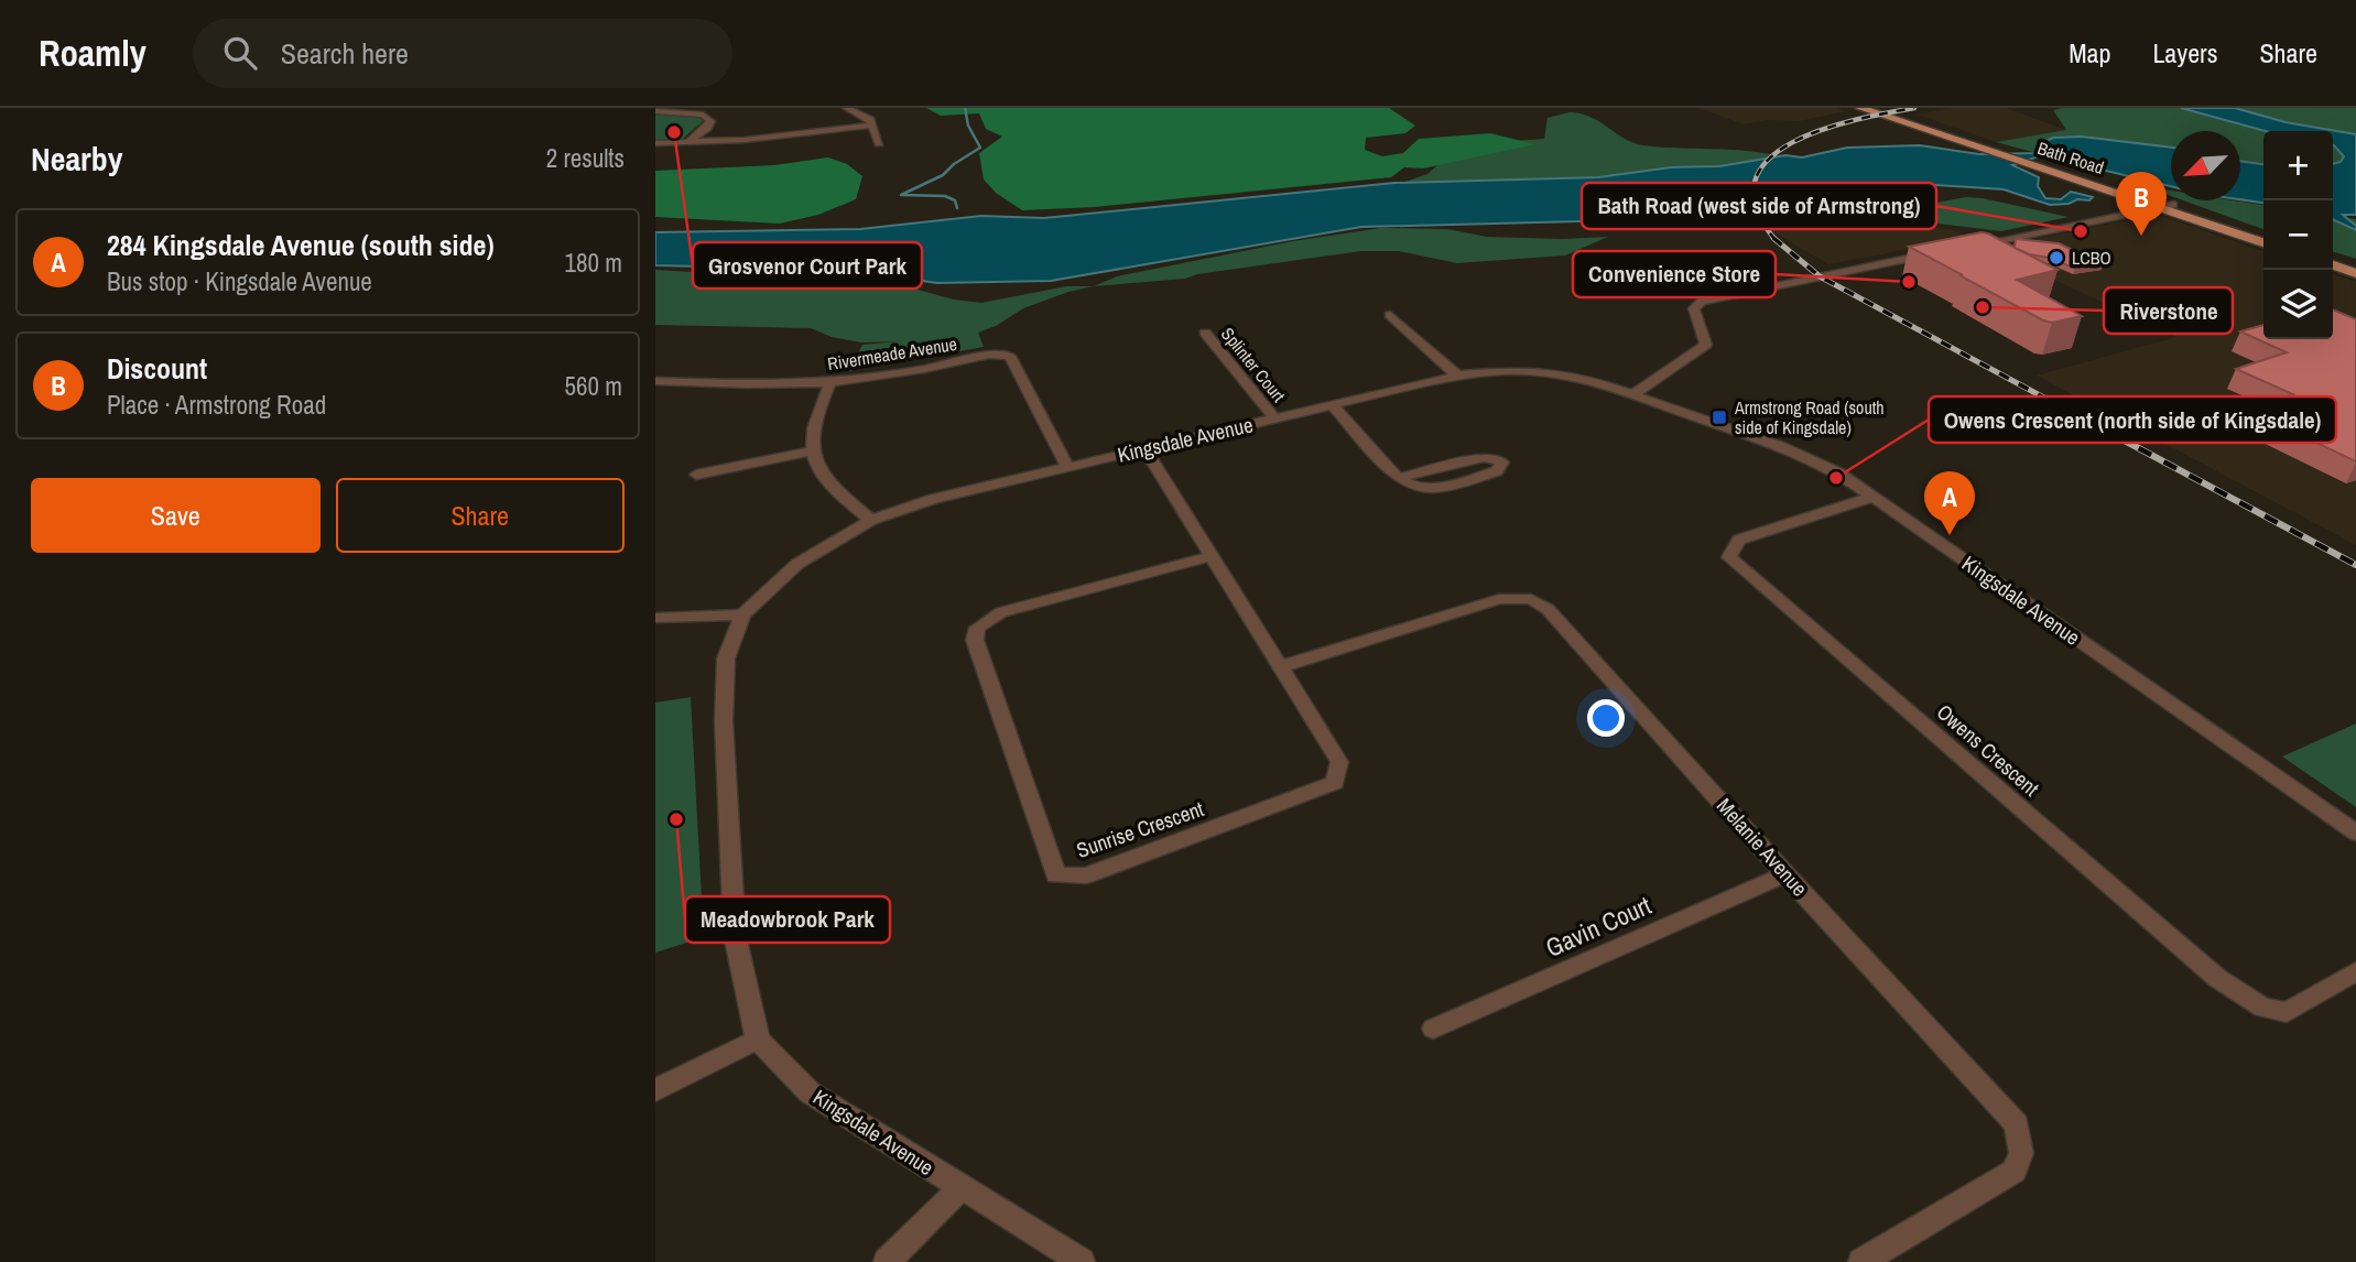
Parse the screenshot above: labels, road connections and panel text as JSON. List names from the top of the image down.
{
  "streets": {
    "main road": ["Bath Road"],
    "street": [
      "Rivermeade Avenue",
      "Splinter Court",
      "Kingsdale Avenue",
      "Owens Crescent",
      "Sunrise Crescent",
      "Melanie Avenue",
      "Gavin Court"
    ]
  },
  "crossings": [
    ["Rivermeade Avenue", "Kingsdale Avenue"],
    ["Splinter Court", "Kingsdale Avenue"],
    ["Kingsdale Avenue", "Owens Crescent"],
    ["Kingsdale Avenue", "Sunrise Crescent"],
    ["Sunrise Crescent", "Melanie Avenue"],
    ["Melanie Avenue", "Gavin Court"]
  ],
  "places": {
    "other": [
      "Grosvenor Court Park",
      "Bath Road (west side of Armstrong)",
      "LCBO",
      "Convenience Store",
      "Riverstone",
      "Owens Crescent (north side of Kingsdale)",
      "Meadowbrook Park"
    ],
    "transit": ["Armstrong Road (south side of Kingsdale)"]
  },
  "north": "bottom left",
  "page": {
    "header": "Roamly",
    "search": "Search here",
    "nav": ["Map", "Layers", "Share"],
    "heading": ["Nearby", "2 results"],
    "map_buttons": ["+", "−"],
    "pins": ["B", "A"],
    "list": [
      {
        "mark": "A",
        "name": "284 Kingsdale Avenue (south side)",
        "note": "Bus stop · Kingsdale Avenue",
        "value": "180 m"
      },
      {
        "mark": "B",
        "name": "Discount",
        "note": "Place · Armstrong Road",
        "value": "560 m"
      }
    ],
    "buttons": ["Save", "Share"]
  }
}
